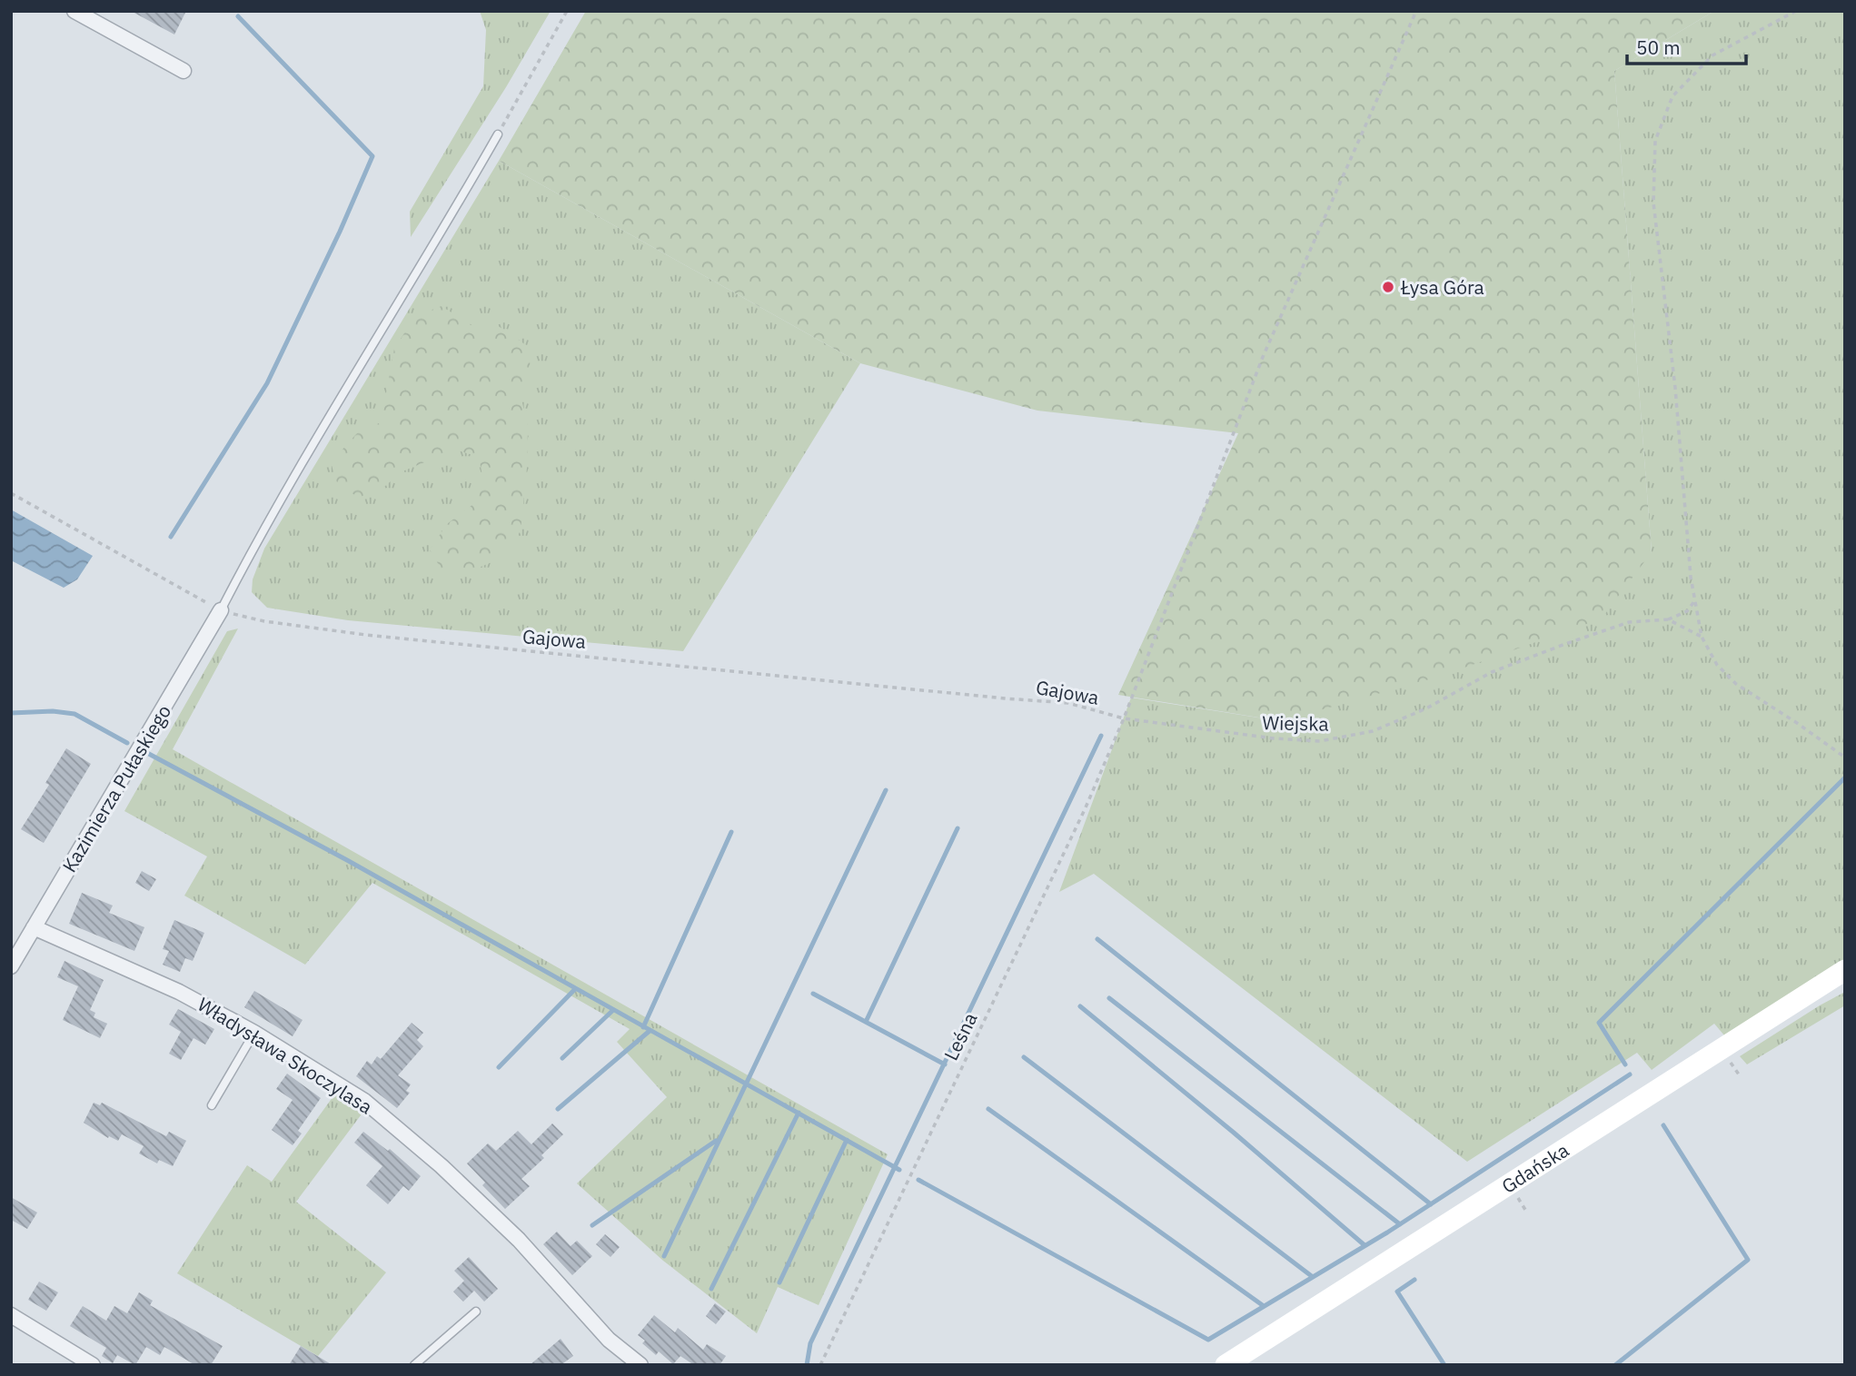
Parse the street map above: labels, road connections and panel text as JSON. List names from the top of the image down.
{
  "streets": {
    "main road": ["Gdańska"],
    "street": ["Kazimierza Pułaskiego", "Władysława Skoczylasa"],
    "path": ["Gajowa", "Wiejska", "Leśna"]
  },
  "crossings": [
    ["Gajowa", "Wiejska"],
    ["Gajowa", "Kazimierza Pułaskiego"],
    ["Gajowa", "Leśna"],
    ["Wiejska", "Leśna"],
    ["Kazimierza Pułaskiego", "Władysława Skoczylasa"]
  ],
  "places": ["Łysa Góra"],
  "scale_bar": "50 m"
}
